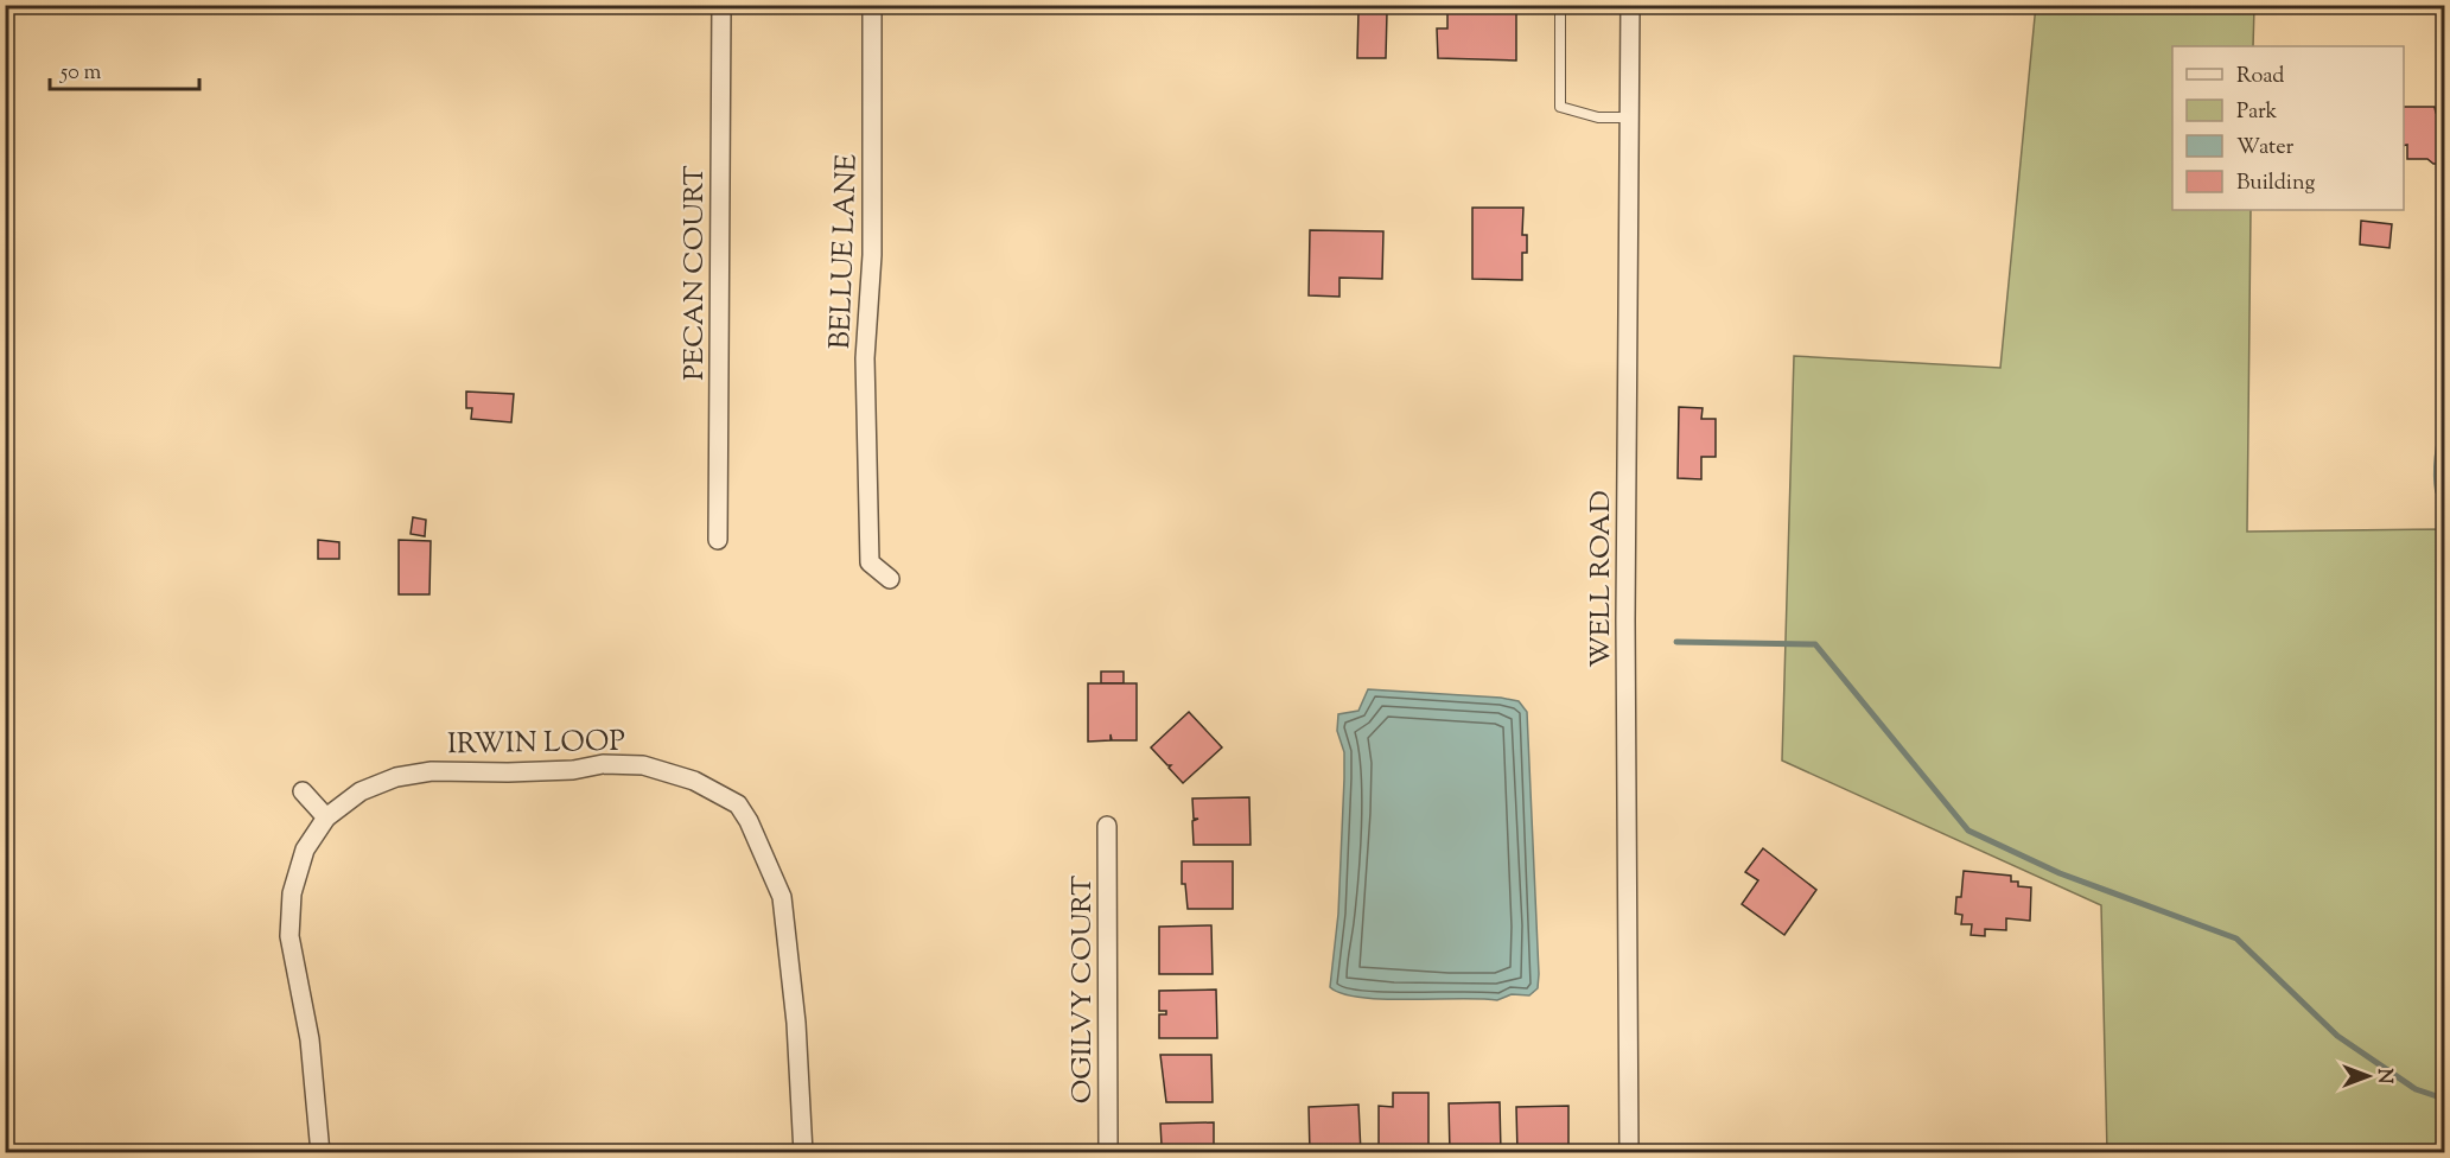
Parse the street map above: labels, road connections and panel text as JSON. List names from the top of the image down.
{
  "streets": {
    "street": [
      "BELLUE LANE",
      "PECAN COURT",
      "WELL ROAD",
      "IRWIN LOOP",
      "OGILVY COURT"
    ]
  },
  "legend": [
    "Road",
    "Park",
    "Water",
    "Building"
  ],
  "scale_bar": "50 m",
  "north": "right"
}
